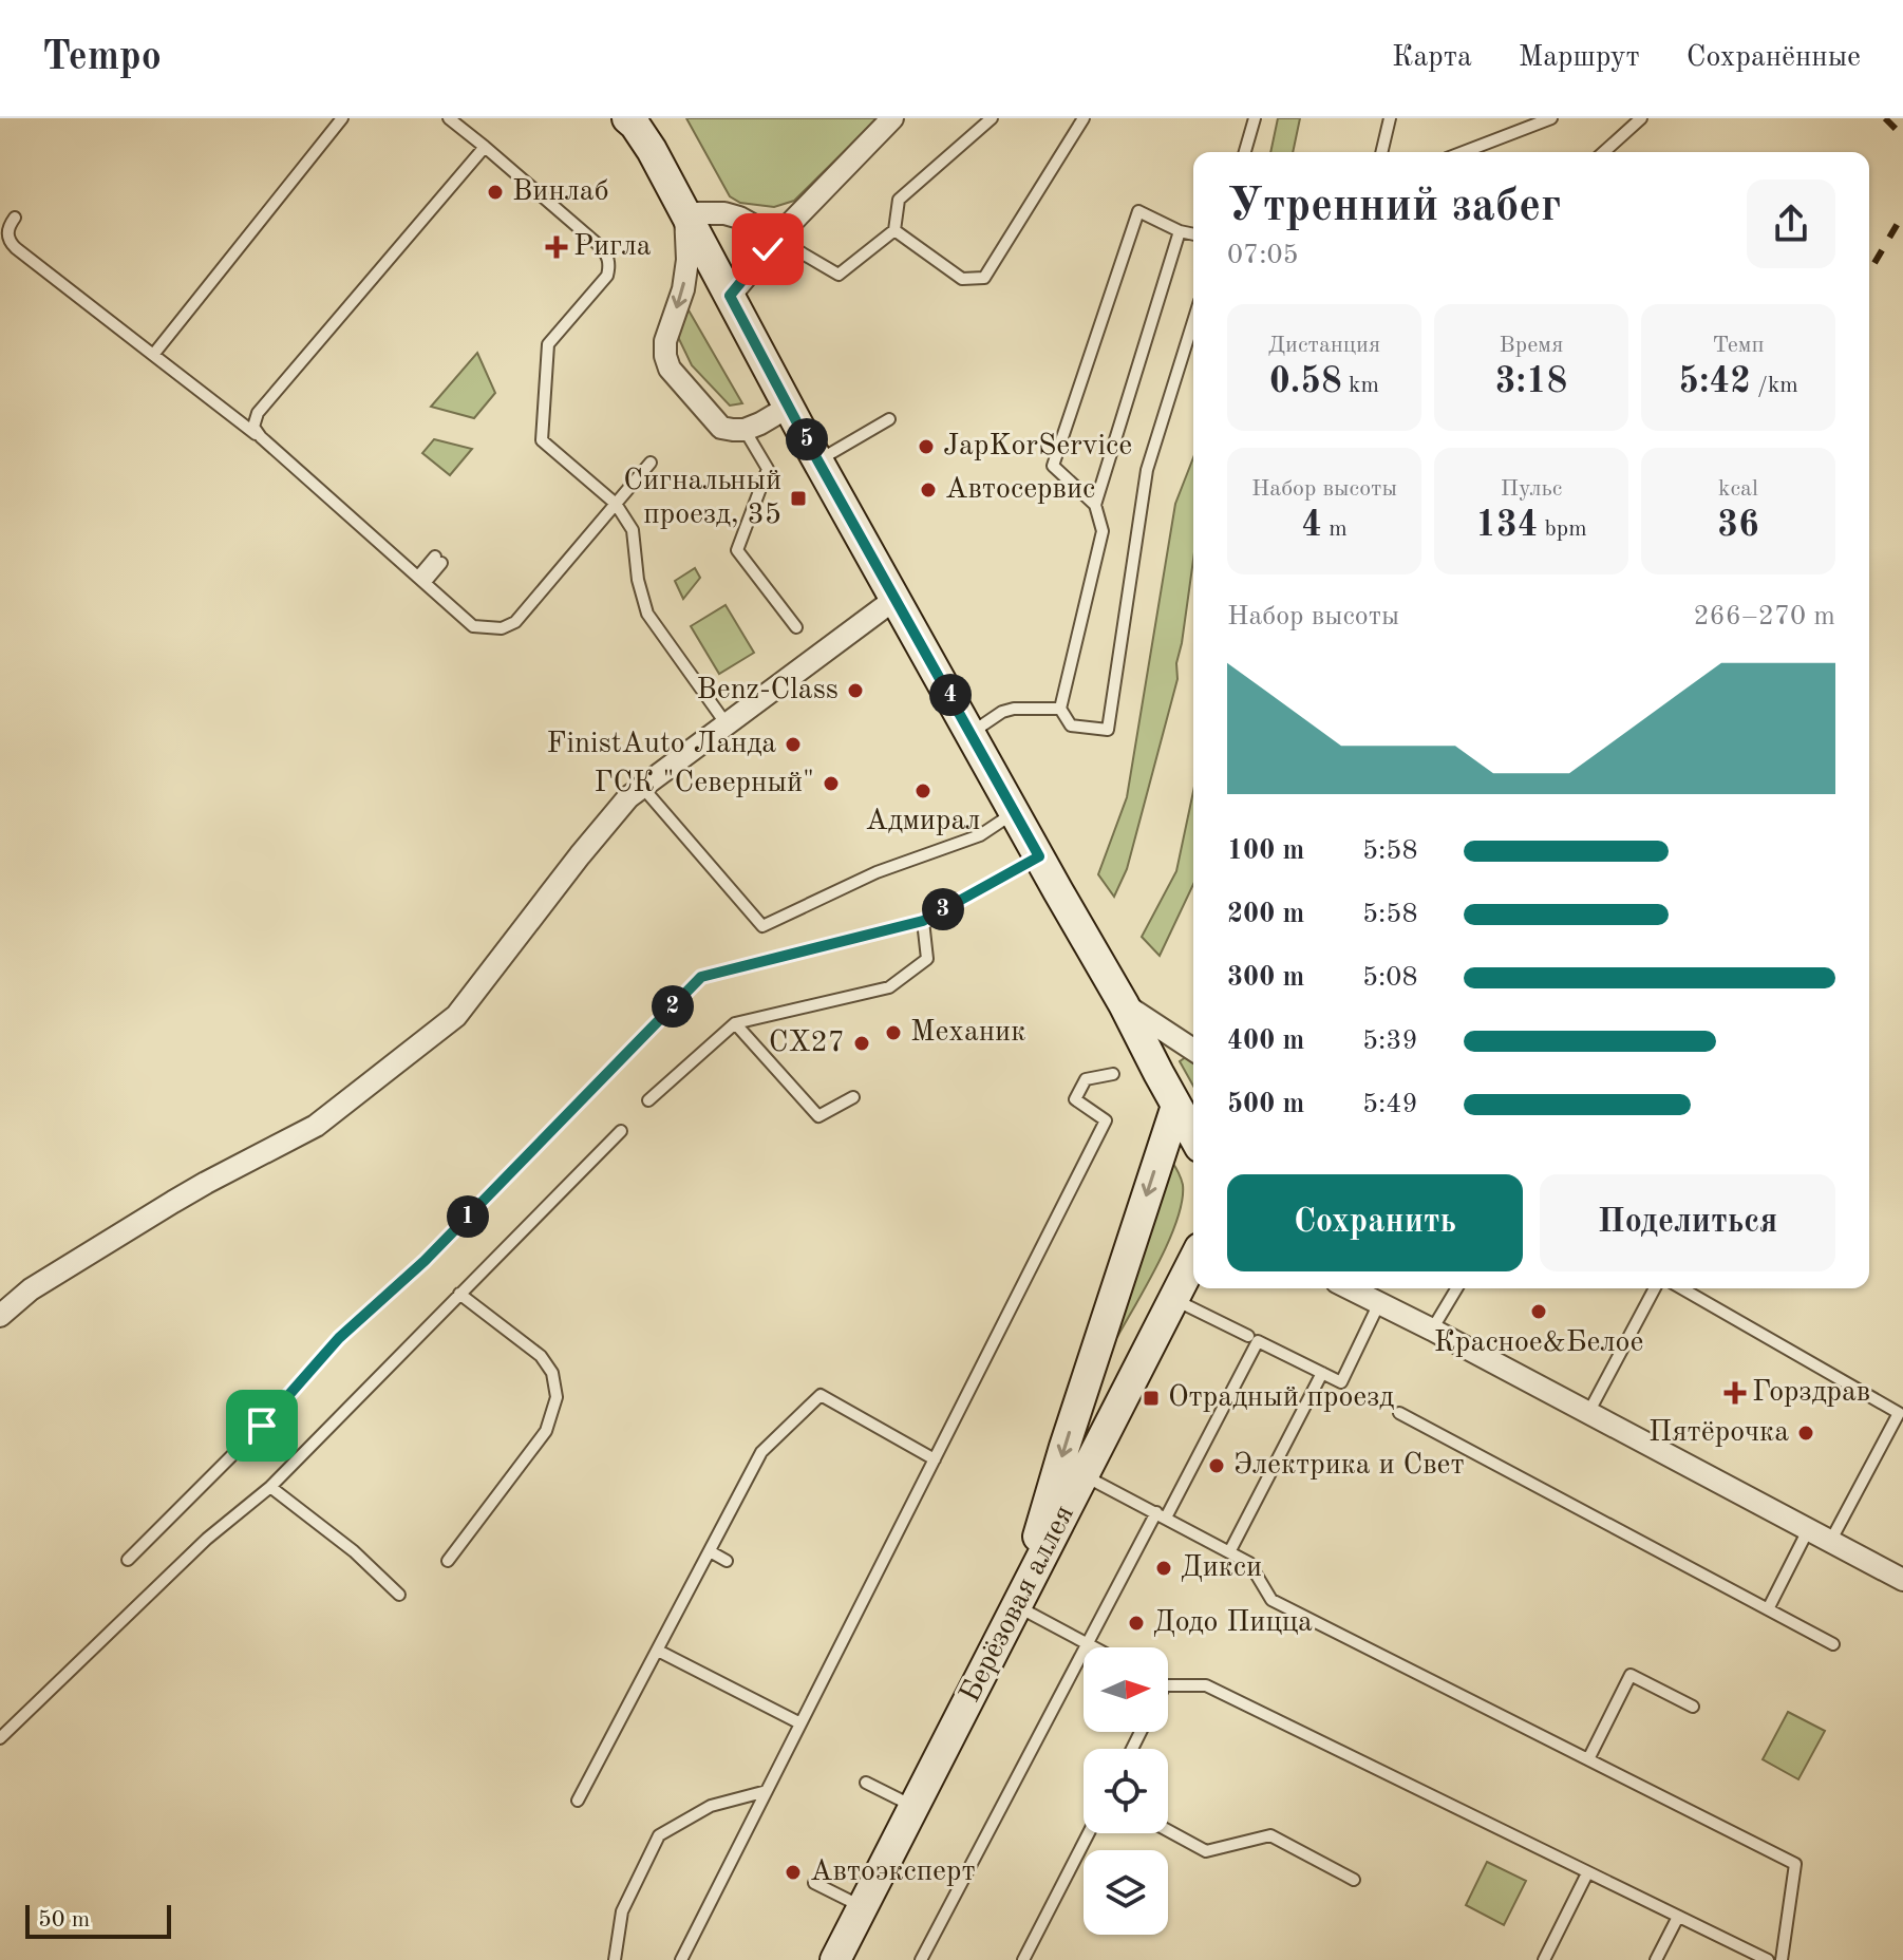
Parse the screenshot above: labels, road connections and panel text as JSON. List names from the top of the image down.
{
  "streets": {
    "main road": ["Берёзовая аллея"]
  },
  "places": {
    "other": [
      "Винлаб",
      "JapKorService",
      "Автосервис",
      "Benz-Class",
      "FinistAuto Ланда",
      "ГСК \"Северный\"",
      "Адмирал",
      "Механик",
      "CX27",
      "Красное&Белое",
      "Пятёрочка",
      "Электрика и Свет",
      "Дикси",
      "Додо Пицца",
      "Автоэксперт"
    ],
    "health": ["Ригла", "Горздрав"],
    "transit": ["Сигнальный проезд, 35", "Отрадный проезд"]
  },
  "scale_bar": "50 m",
  "north": "right",
  "page": {
    "header": "Tempo",
    "nav": ["Карта", "Маршрут", "Сохранённые"],
    "heading": ["Утренний забег", "07:05"],
    "stats": [
      ["Дистанция", "0.58 km"],
      ["Время", "3:18"],
      ["Темп", "5:42 /km"],
      ["Набор высоты", "4 m"],
      ["Пульс", "134 bpm"],
      ["kcal", "36"]
    ],
    "pins": [
      "5",
      "4",
      "3",
      "2",
      "1"
    ],
    "chart": ["Набор высоты", "266–270 m"],
    "list": [
      {
        "name": "100 m",
        "note": "5:58"
      },
      {
        "name": "200 m",
        "note": "5:58"
      },
      {
        "name": "300 m",
        "note": "5:08"
      },
      {
        "name": "400 m",
        "note": "5:39"
      },
      {
        "name": "500 m",
        "note": "5:49"
      }
    ],
    "buttons": ["Сохранить", "Поделиться"],
    "scale": "50 m"
  }
}
